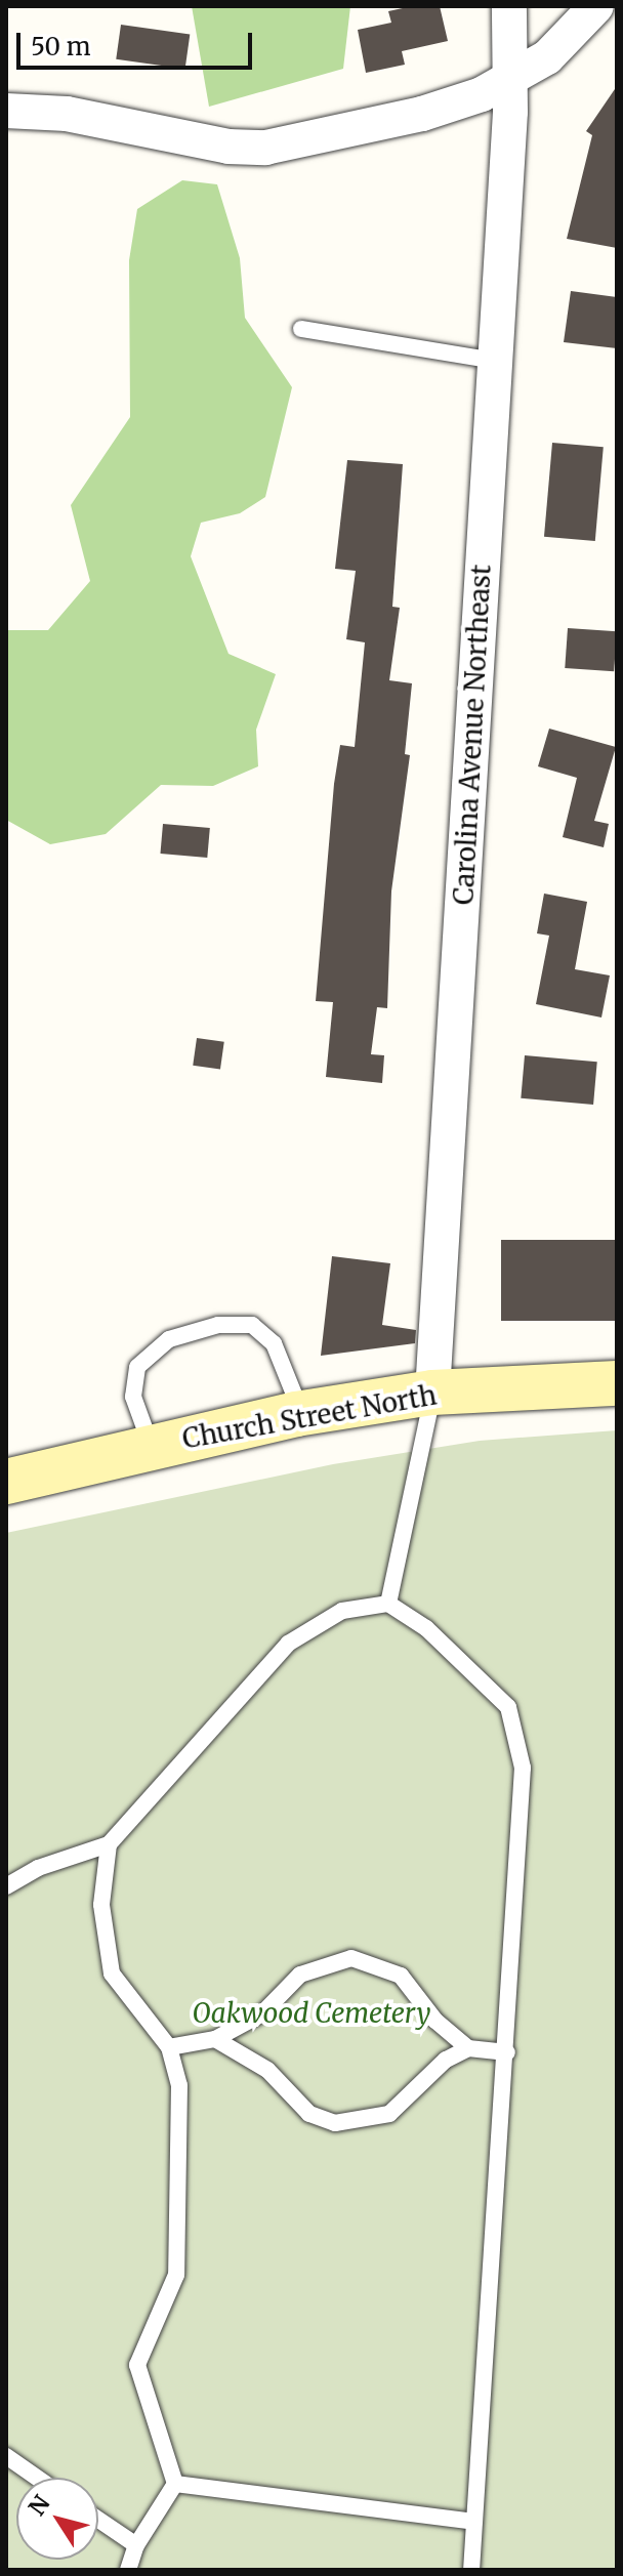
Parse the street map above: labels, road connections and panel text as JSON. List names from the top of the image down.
{
  "streets": {
    "main road": ["Church Street North"],
    "street": ["Carolina Avenue Northeast"]
  },
  "crossings": [
    ["Carolina Avenue Northeast", "Church Street North"]
  ],
  "parks": ["Oakwood Cemetery"],
  "scale_bar": "50 m",
  "north": "top left"
}
